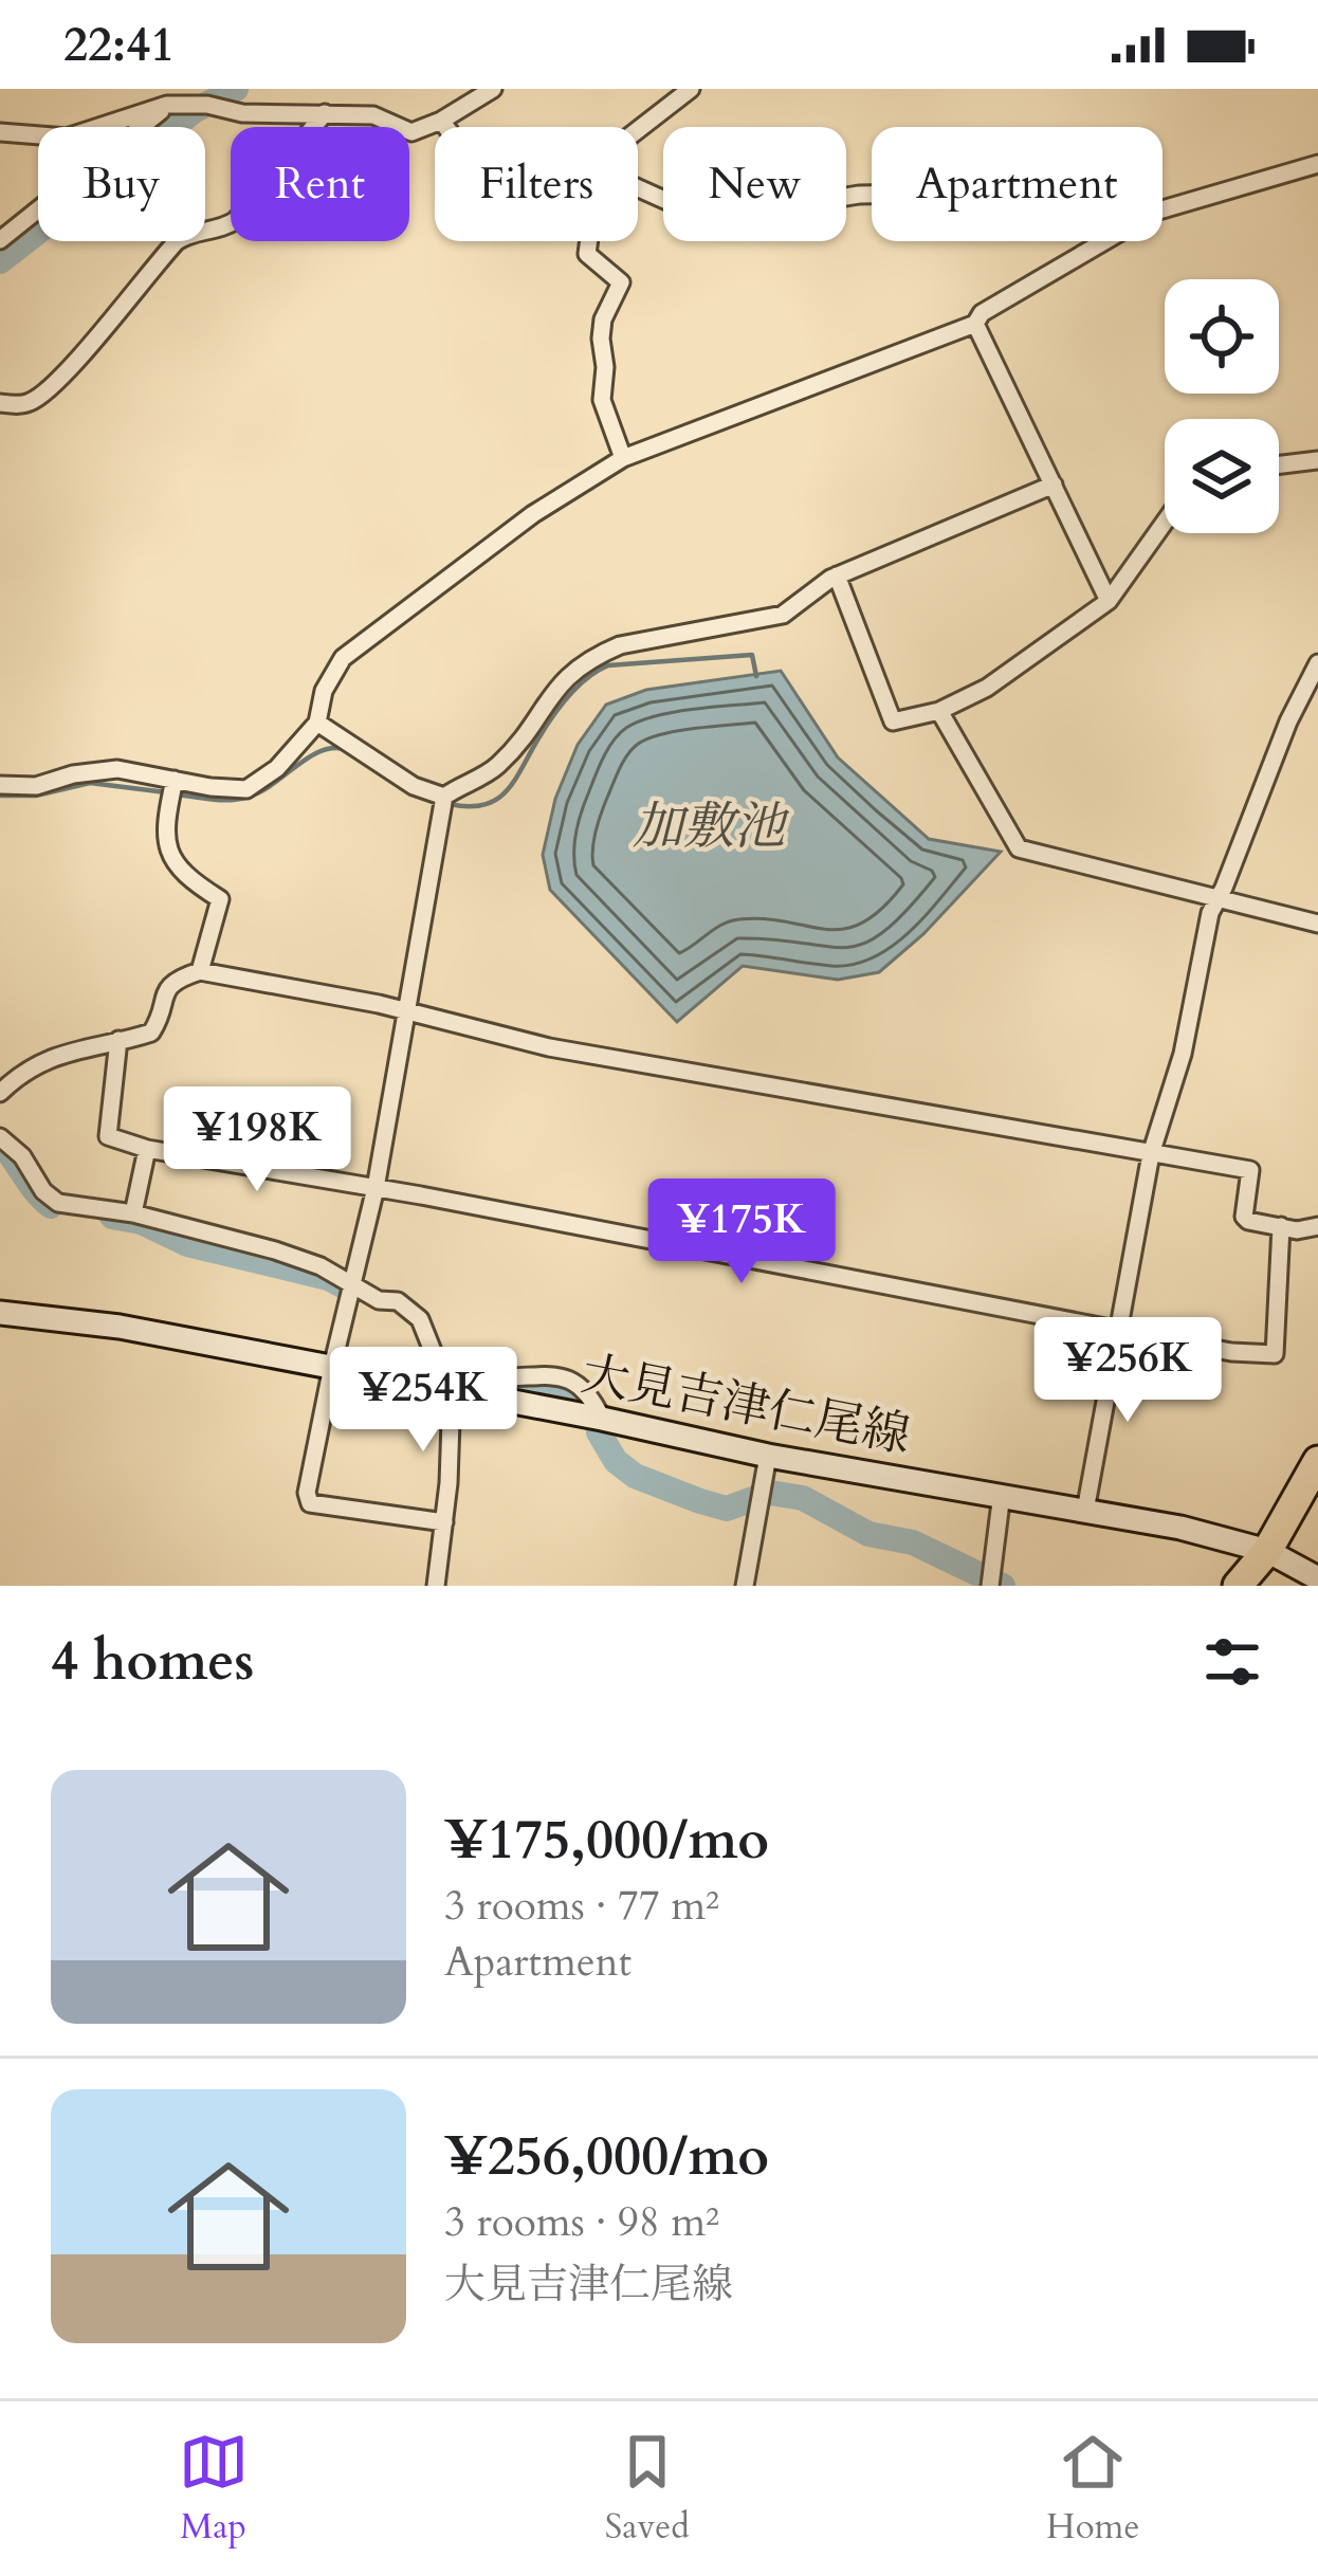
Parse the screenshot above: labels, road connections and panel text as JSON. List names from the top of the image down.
{
  "streets": {
    "main road": ["大見吉津仁尾線"]
  },
  "water": ["加敷池"],
  "page": {
    "status": "22:41",
    "chip": [
      "Buy",
      "Rent",
      "Filters",
      "New",
      "Apartment"
    ],
    "price": [
      "¥198K",
      "¥175K",
      "¥256K",
      "¥254K"
    ],
    "heading": "4 homes",
    "list": [
      {
        "name": "¥175,000/mo",
        "note": "3 rooms · 77 m² · Apartment"
      },
      {
        "name": "¥256,000/mo",
        "note": "3 rooms · 98 m² · 大見吉津仁尾線"
      }
    ],
    "tabs": ["Map", "Saved", "Home"]
  }
}
